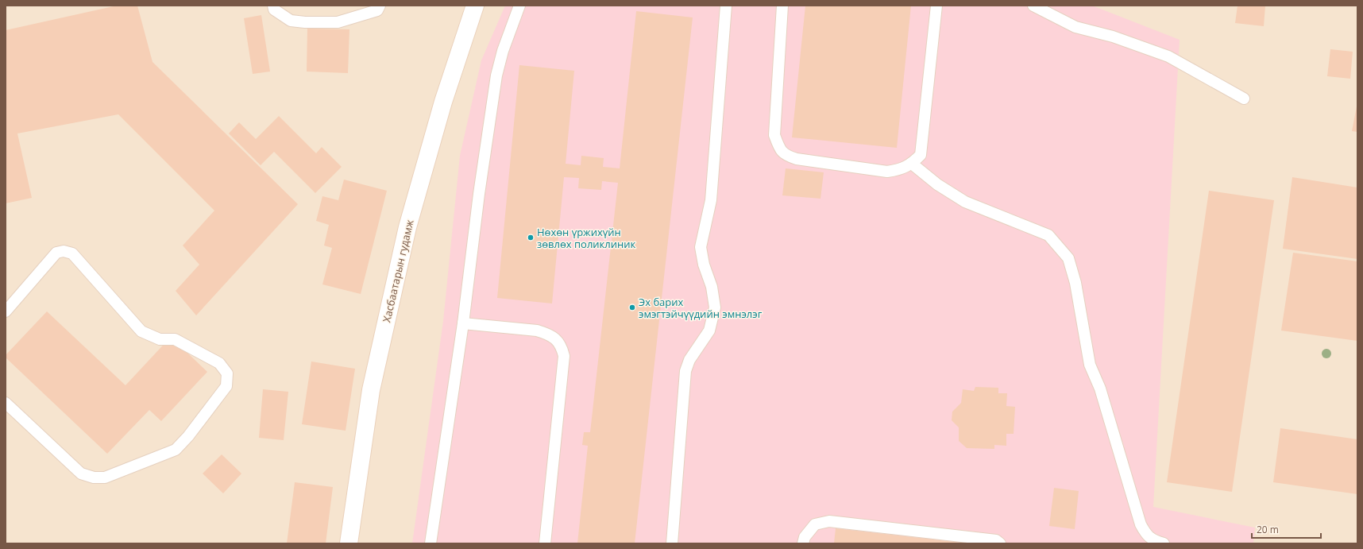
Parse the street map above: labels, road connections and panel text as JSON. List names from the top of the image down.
{
  "streets": {
    "street": ["Хасбаатарын гудамж"]
  },
  "places": ["Нөхөн үржихүйн зөвлөх поликлиник", "Эх барих эмэгтэйчүүдийн эмнэлэг"],
  "scale_bar": "20 m"
}
